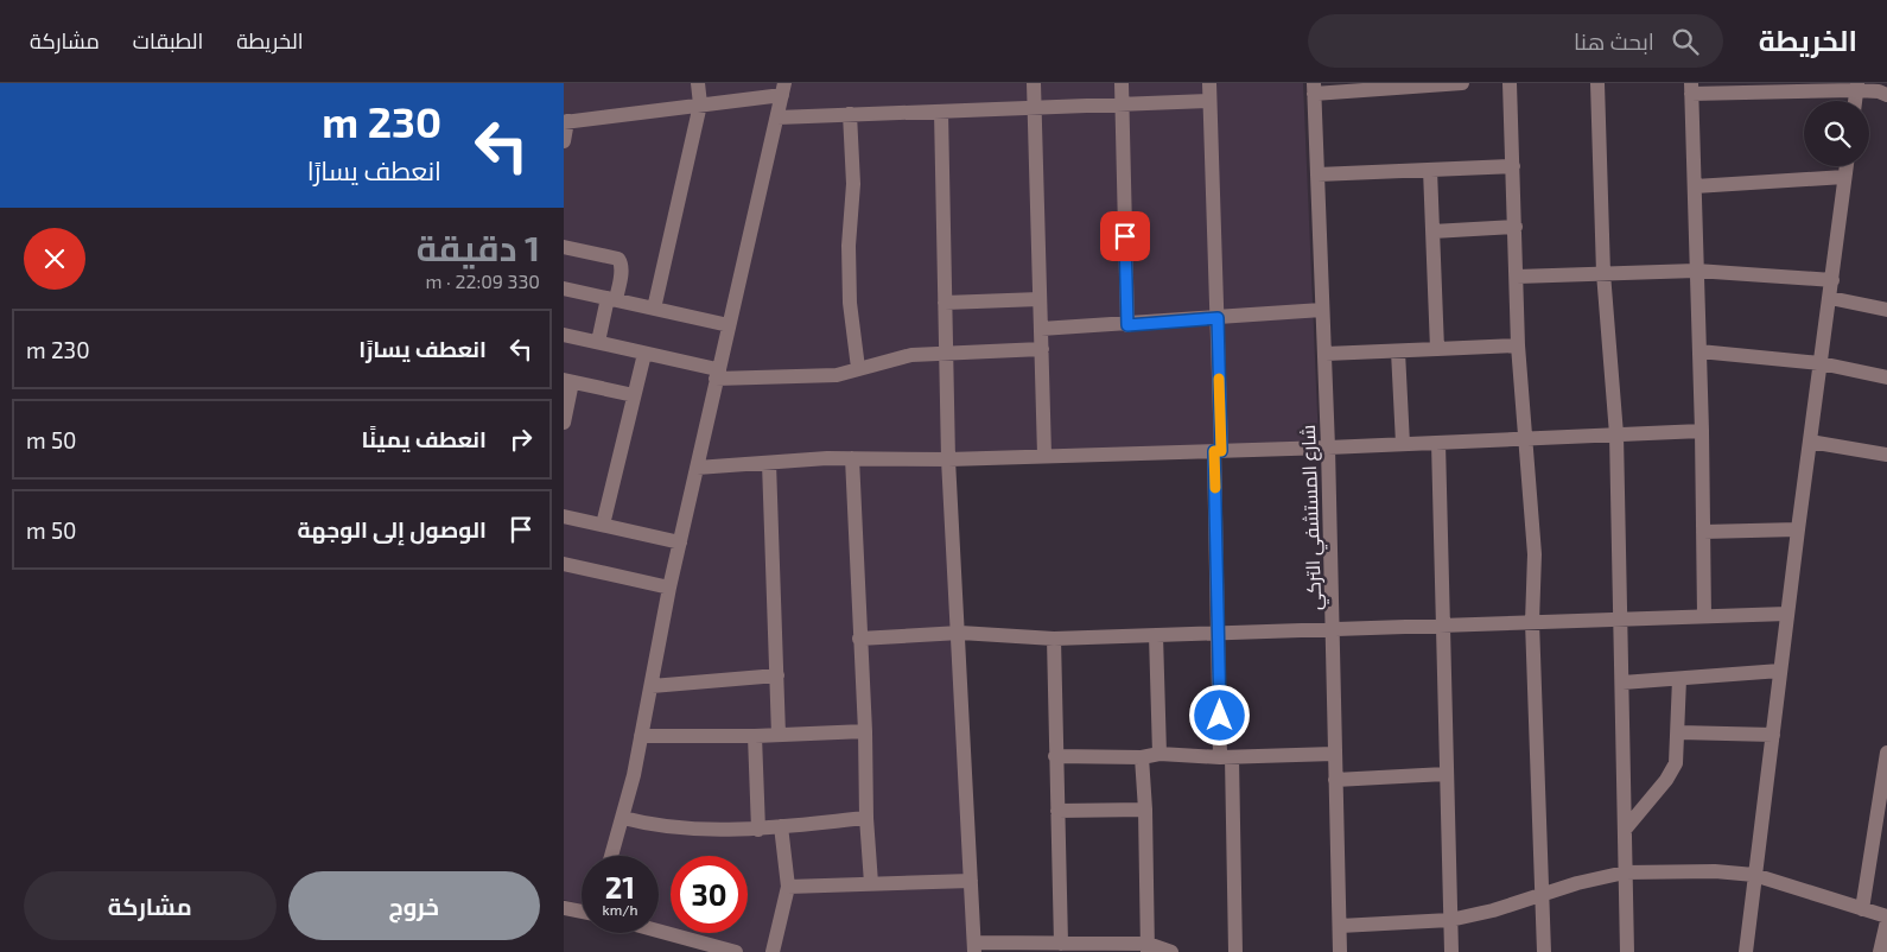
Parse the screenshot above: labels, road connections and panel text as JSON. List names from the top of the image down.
{
  "streets": {
    "street": ["شارع المستشفي التركي"]
  },
  "page": {
    "header": "الخريطة",
    "search": "ابحث هنا",
    "nav": ["الخريطة", "الطبقات", "مشاركة"],
    "turn": ["230 m", "انعطف يسارًا"],
    "heading": ["1 دقيقة", "330 m · 22:09"],
    "list": [
      {
        "name": "انعطف يسارًا",
        "value": "230 m"
      },
      {
        "name": "انعطف يمينًا",
        "value": "50 m"
      },
      {
        "name": "الوصول إلى الوجهة",
        "value": "50 m"
      }
    ],
    "speed": "21 km/h",
    "limit": "30",
    "buttons": ["خروج", "مشاركة"]
  }
}
